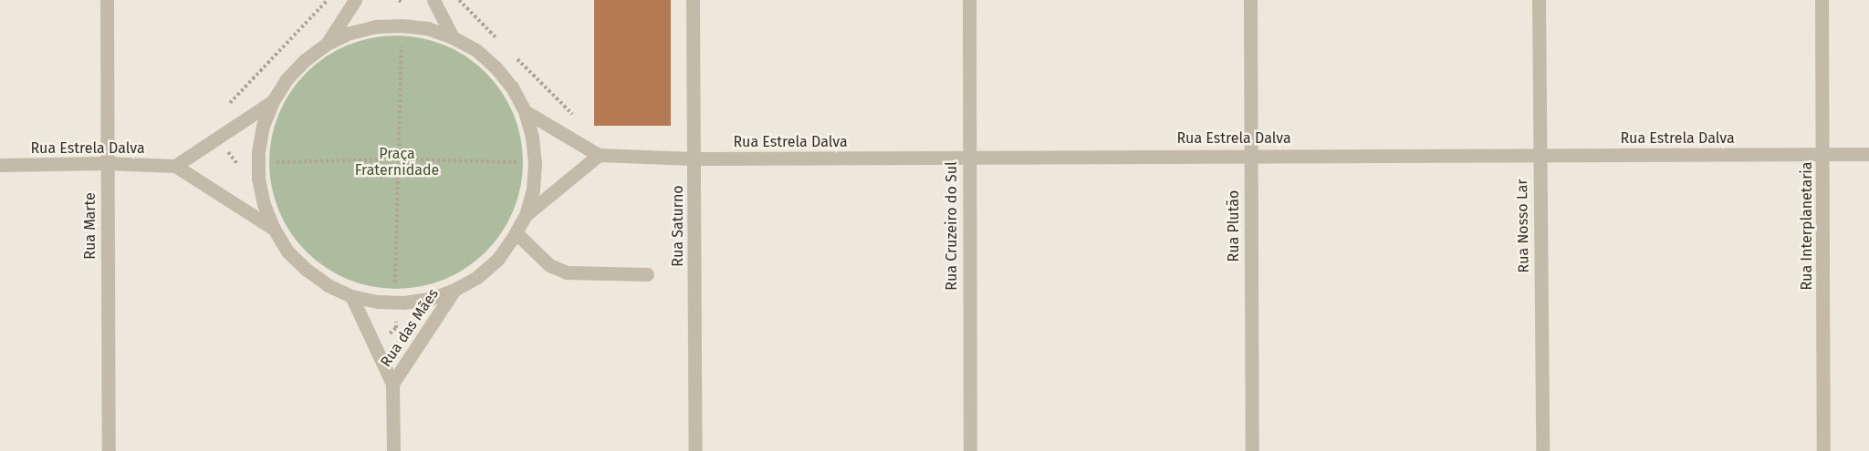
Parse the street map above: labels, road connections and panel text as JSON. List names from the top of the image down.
{
  "streets": {
    "street": [
      "Rua Estrela Dalva",
      "Rua Marte",
      "Rua Saturno",
      "Rua Cruzeiro do Sul",
      "Rua Plutão",
      "Rua Nosso Lar",
      "Rua Interplanetaria",
      "Rua das Mães"
    ]
  },
  "crossings": [
    ["Rua Estrela Dalva", "Rua Marte"],
    ["Rua Estrela Dalva", "Rua Saturno"],
    ["Rua Estrela Dalva", "Rua Cruzeiro do Sul"],
    ["Rua Estrela Dalva", "Rua Plutão"],
    ["Rua Estrela Dalva", "Rua Nosso Lar"],
    ["Rua Estrela Dalva", "Rua Interplanetaria"]
  ],
  "parks": ["Praça Fraternidade"]
}
